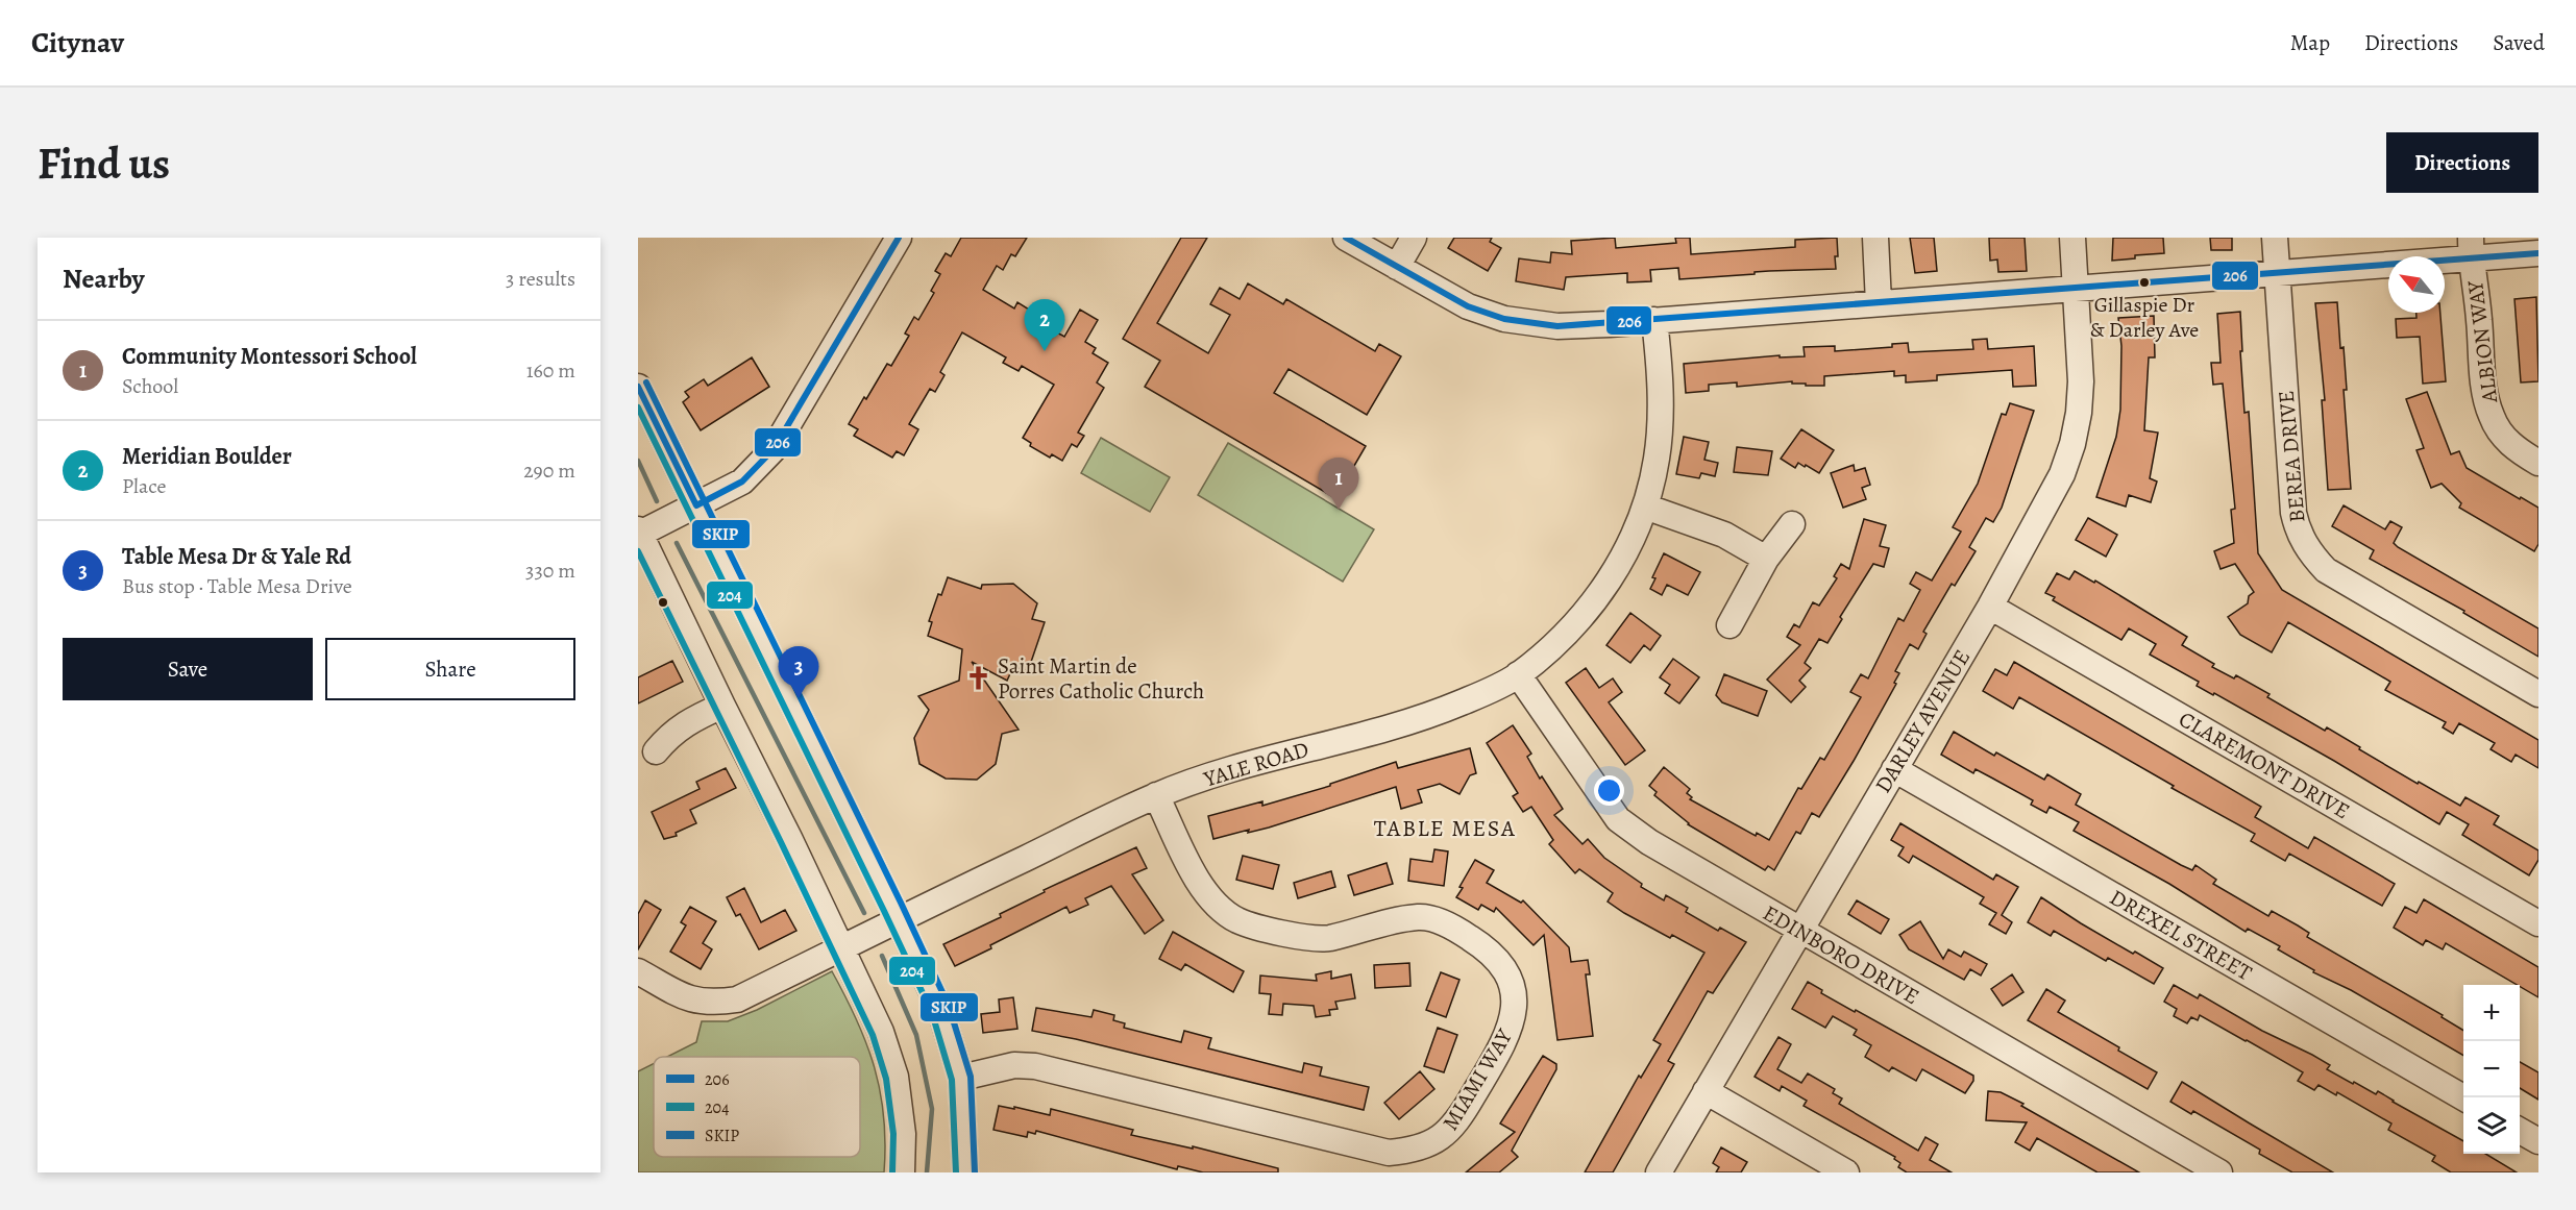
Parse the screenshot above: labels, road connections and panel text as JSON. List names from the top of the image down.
{
  "streets": {
    "street": [
      "ALBION WAY",
      "BEREA DRIVE",
      "DARLEY AVENUE",
      "YALE ROAD",
      "CLAREMONT DRIVE",
      "DREXEL STREET",
      "EDINBORO DRIVE",
      "MIAMI WAY"
    ]
  },
  "crossings": [
    ["DARLEY AVENUE", "CLAREMONT DRIVE"],
    ["DARLEY AVENUE", "DREXEL STREET"],
    ["DARLEY AVENUE", "EDINBORO DRIVE"],
    ["YALE ROAD", "EDINBORO DRIVE"],
    ["YALE ROAD", "MIAMI WAY"]
  ],
  "districts": ["TABLE MESA"],
  "places": {
    "other": ["Gillaspie Dr & Darley Ave"],
    "church": ["Saint Martin de Porres Catholic Church"]
  },
  "lines": ["transit line 206", "transit line SKIP", "transit line 204"],
  "legend": ["206", "204", "SKIP"],
  "north": "top left",
  "page": {
    "header": "Citynav",
    "nav": ["Map", "Directions", "Saved"],
    "buttons": [
      "Directions",
      ["Save", "Share"]
    ],
    "title": "Find us",
    "heading": ["Nearby", "3 results"],
    "pins": ["2", "1", "3"],
    "list": [
      {
        "mark": "1",
        "name": "Community Montessori School",
        "note": "School",
        "value": "160 m"
      },
      {
        "mark": "2",
        "name": "Meridian Boulder",
        "note": "Place",
        "value": "290 m"
      },
      {
        "mark": "3",
        "name": "Table Mesa Dr & Yale Rd",
        "note": "Bus stop · Table Mesa Drive",
        "value": "330 m"
      }
    ],
    "map_buttons": ["+", "−"]
  }
}
